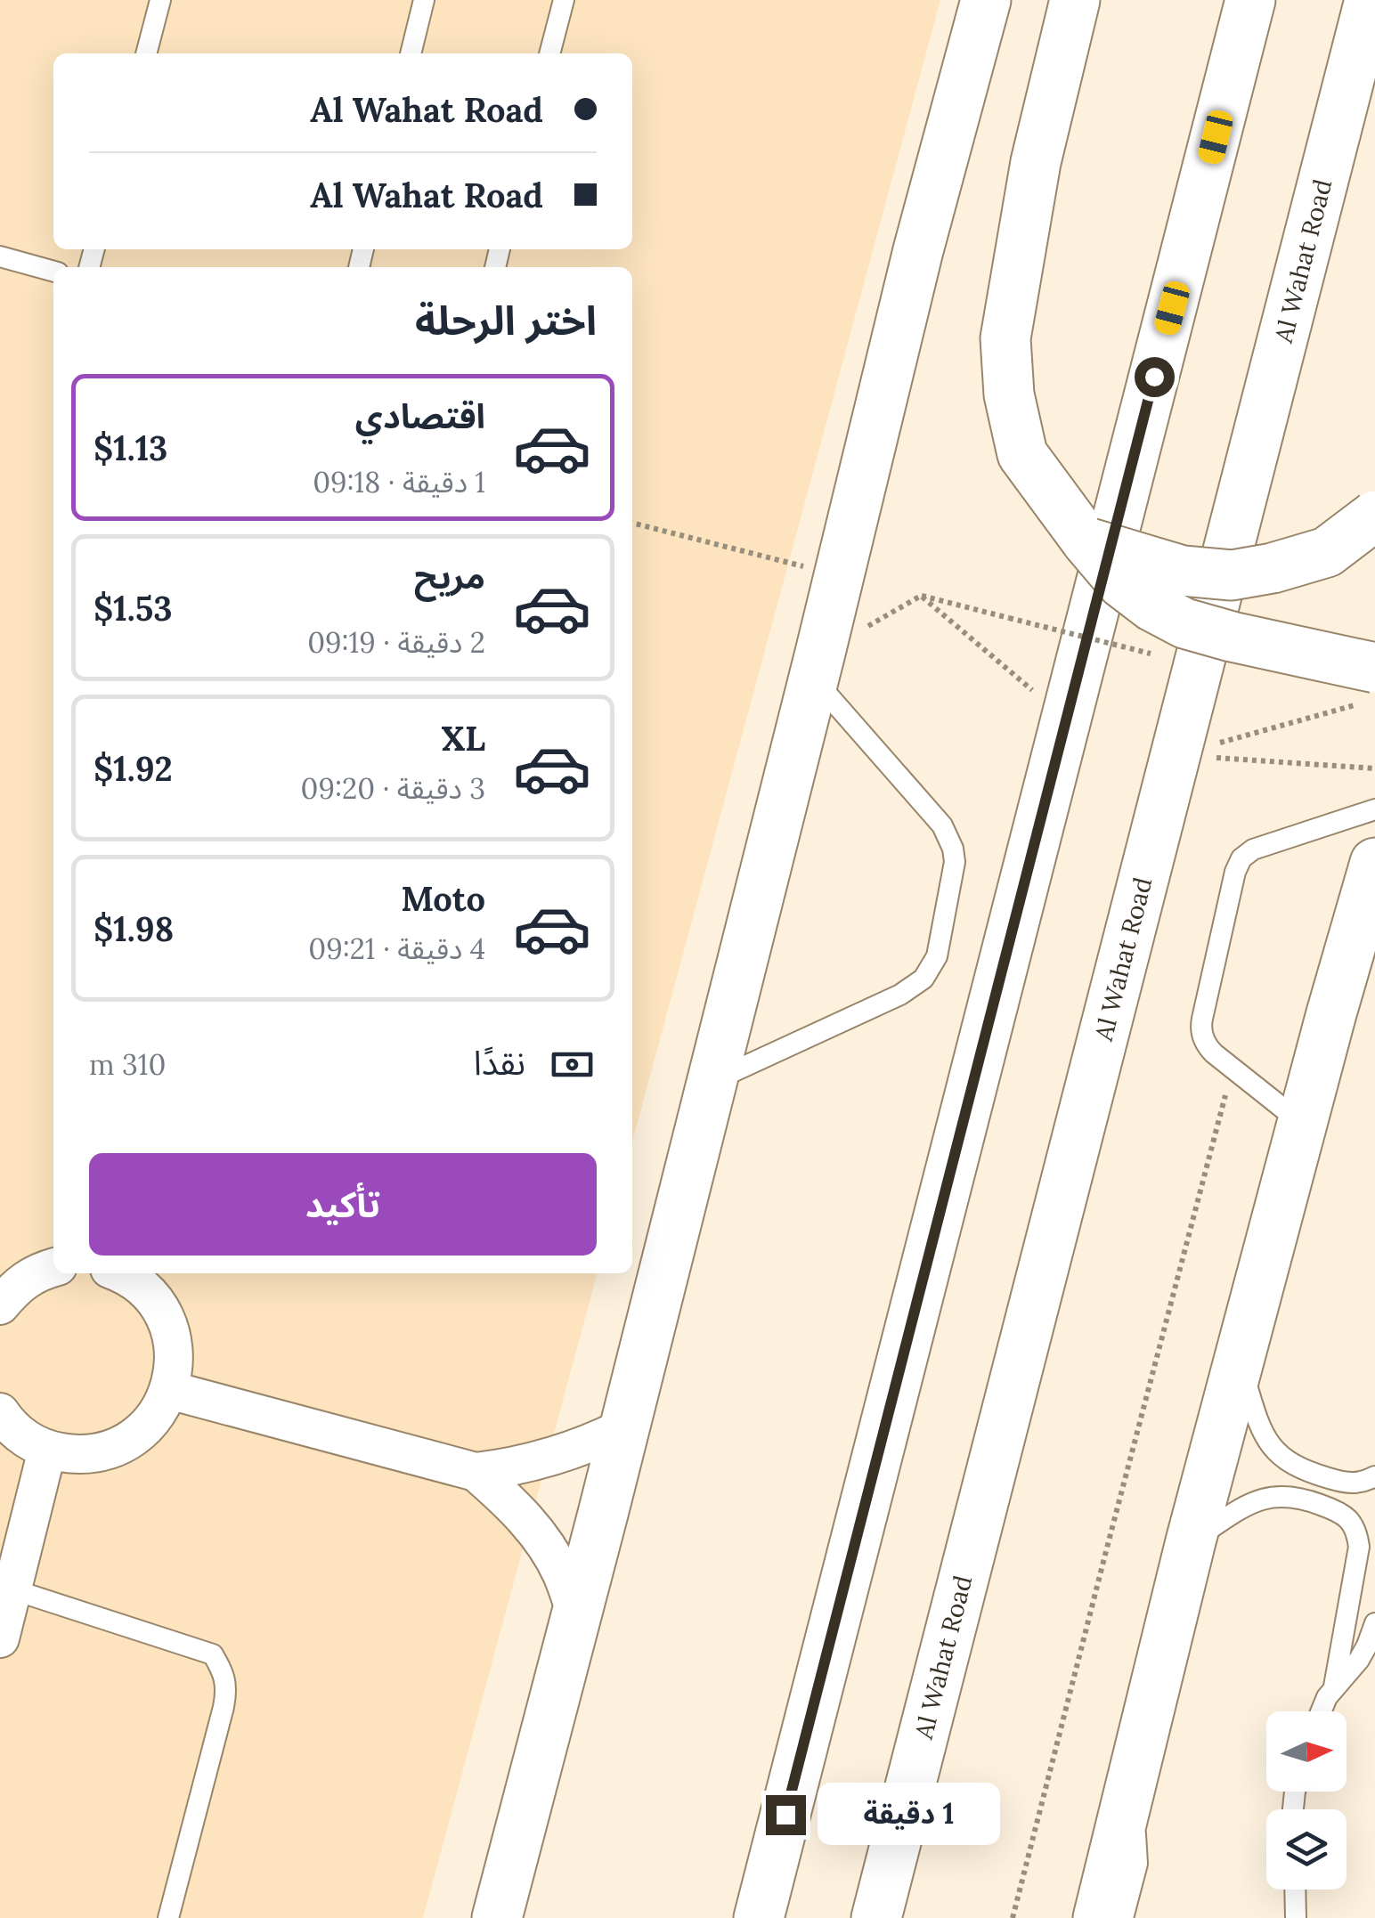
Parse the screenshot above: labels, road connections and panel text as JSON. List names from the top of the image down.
{
  "streets": {
    "main road": ["Al Wahat Road"]
  },
  "north": "right",
  "page": {
    "banner": ["Al Wahat Road", "Al Wahat Road"],
    "heading": "اختر الرحلة",
    "list": [
      {
        "name": "اقتصادي",
        "note": "1 دقيقة · 09:18",
        "value": "$1.13"
      },
      {
        "name": "مريح",
        "note": "2 دقيقة · 09:19",
        "value": "$1.53"
      },
      {
        "name": "XL",
        "note": "3 دقيقة · 09:20",
        "value": "$1.92"
      },
      {
        "name": "Moto",
        "note": "4 دقيقة · 09:21",
        "value": "$1.98"
      }
    ],
    "pay": ["نقدًا", "310 m"],
    "buttons": "تأكيد",
    "bubble": "1 دقيقة"
  }
}
